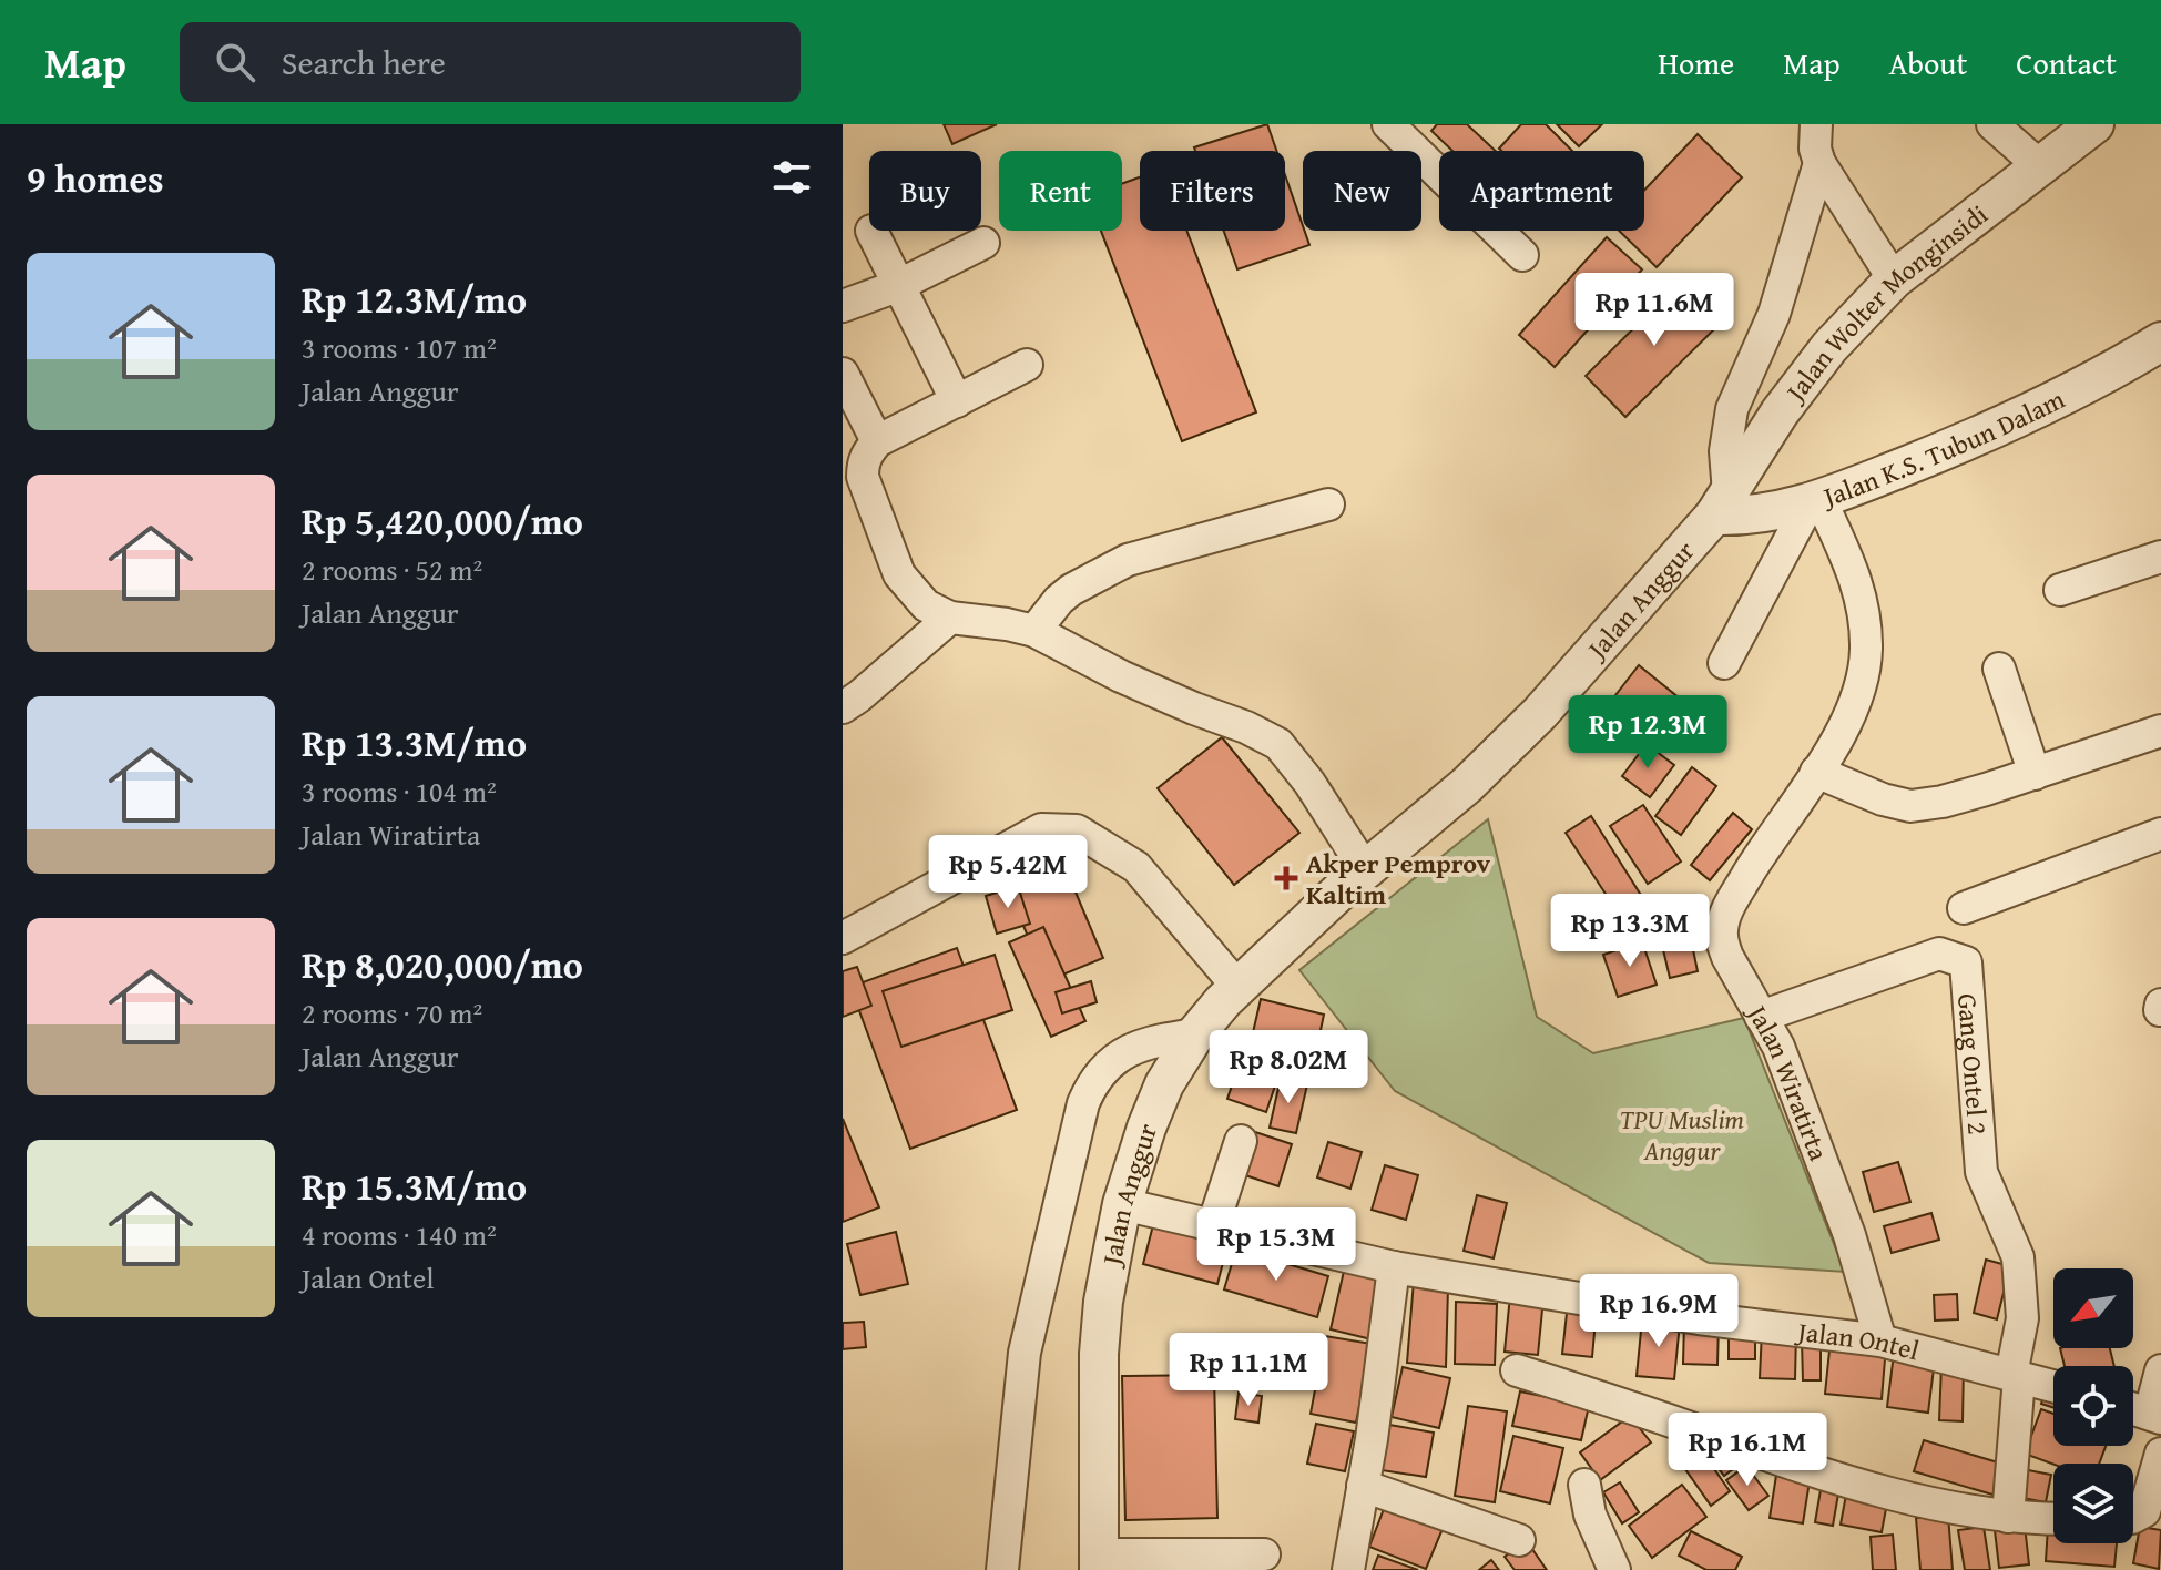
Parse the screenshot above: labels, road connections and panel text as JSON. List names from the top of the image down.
{
  "streets": {
    "street": [
      "Jalan Wolter Monginsidi",
      "Jalan K.S. Tubun Dalam",
      "Jalan Anggur",
      "Gang Ontel 2",
      "Jalan Wiratirta",
      "Jalan Ontel"
    ]
  },
  "crossings": [
    ["Jalan Wolter Monginsidi", "Jalan K.S. Tubun Dalam"],
    ["Jalan Wolter Monginsidi", "Jalan Anggur"],
    ["Jalan K.S. Tubun Dalam", "Jalan Anggur"],
    ["Jalan K.S. Tubun Dalam", "Jalan Wiratirta"],
    ["Jalan Anggur", "Jalan Ontel"],
    ["Gang Ontel 2", "Jalan Wiratirta"],
    ["Gang Ontel 2", "Jalan Ontel"],
    ["Jalan Wiratirta", "Jalan Ontel"]
  ],
  "parks": ["TPU Muslim Anggur"],
  "places": {
    "health": ["Akper Pemprov Kaltim"]
  },
  "north": "bottom left",
  "page": {
    "header": "Map",
    "search": "Search here",
    "nav": [
      "Home",
      "Map",
      "About",
      "Contact"
    ],
    "heading": "9 homes",
    "chip": [
      "Buy",
      "Rent",
      "Filters",
      "New",
      "Apartment"
    ],
    "list": [
      {
        "name": "Rp 12.3M/mo",
        "note": "3 rooms · 107 m² · Jalan Anggur"
      },
      {
        "name": "Rp 5,420,000/mo",
        "note": "2 rooms · 52 m² · Jalan Anggur"
      },
      {
        "name": "Rp 13.3M/mo",
        "note": "3 rooms · 104 m² · Jalan Wiratirta"
      },
      {
        "name": "Rp 8,020,000/mo",
        "note": "2 rooms · 70 m² · Jalan Anggur"
      },
      {
        "name": "Rp 15.3M/mo",
        "note": "4 rooms · 140 m² · Jalan Ontel"
      }
    ],
    "price": [
      "Rp 11.6M",
      "Rp 12.3M",
      "Rp 5.42M",
      "Rp 13.3M",
      "Rp 8.02M",
      "Rp 15.3M",
      "Rp 16.9M",
      "Rp 11.1M",
      "Rp 16.1M"
    ]
  }
}
